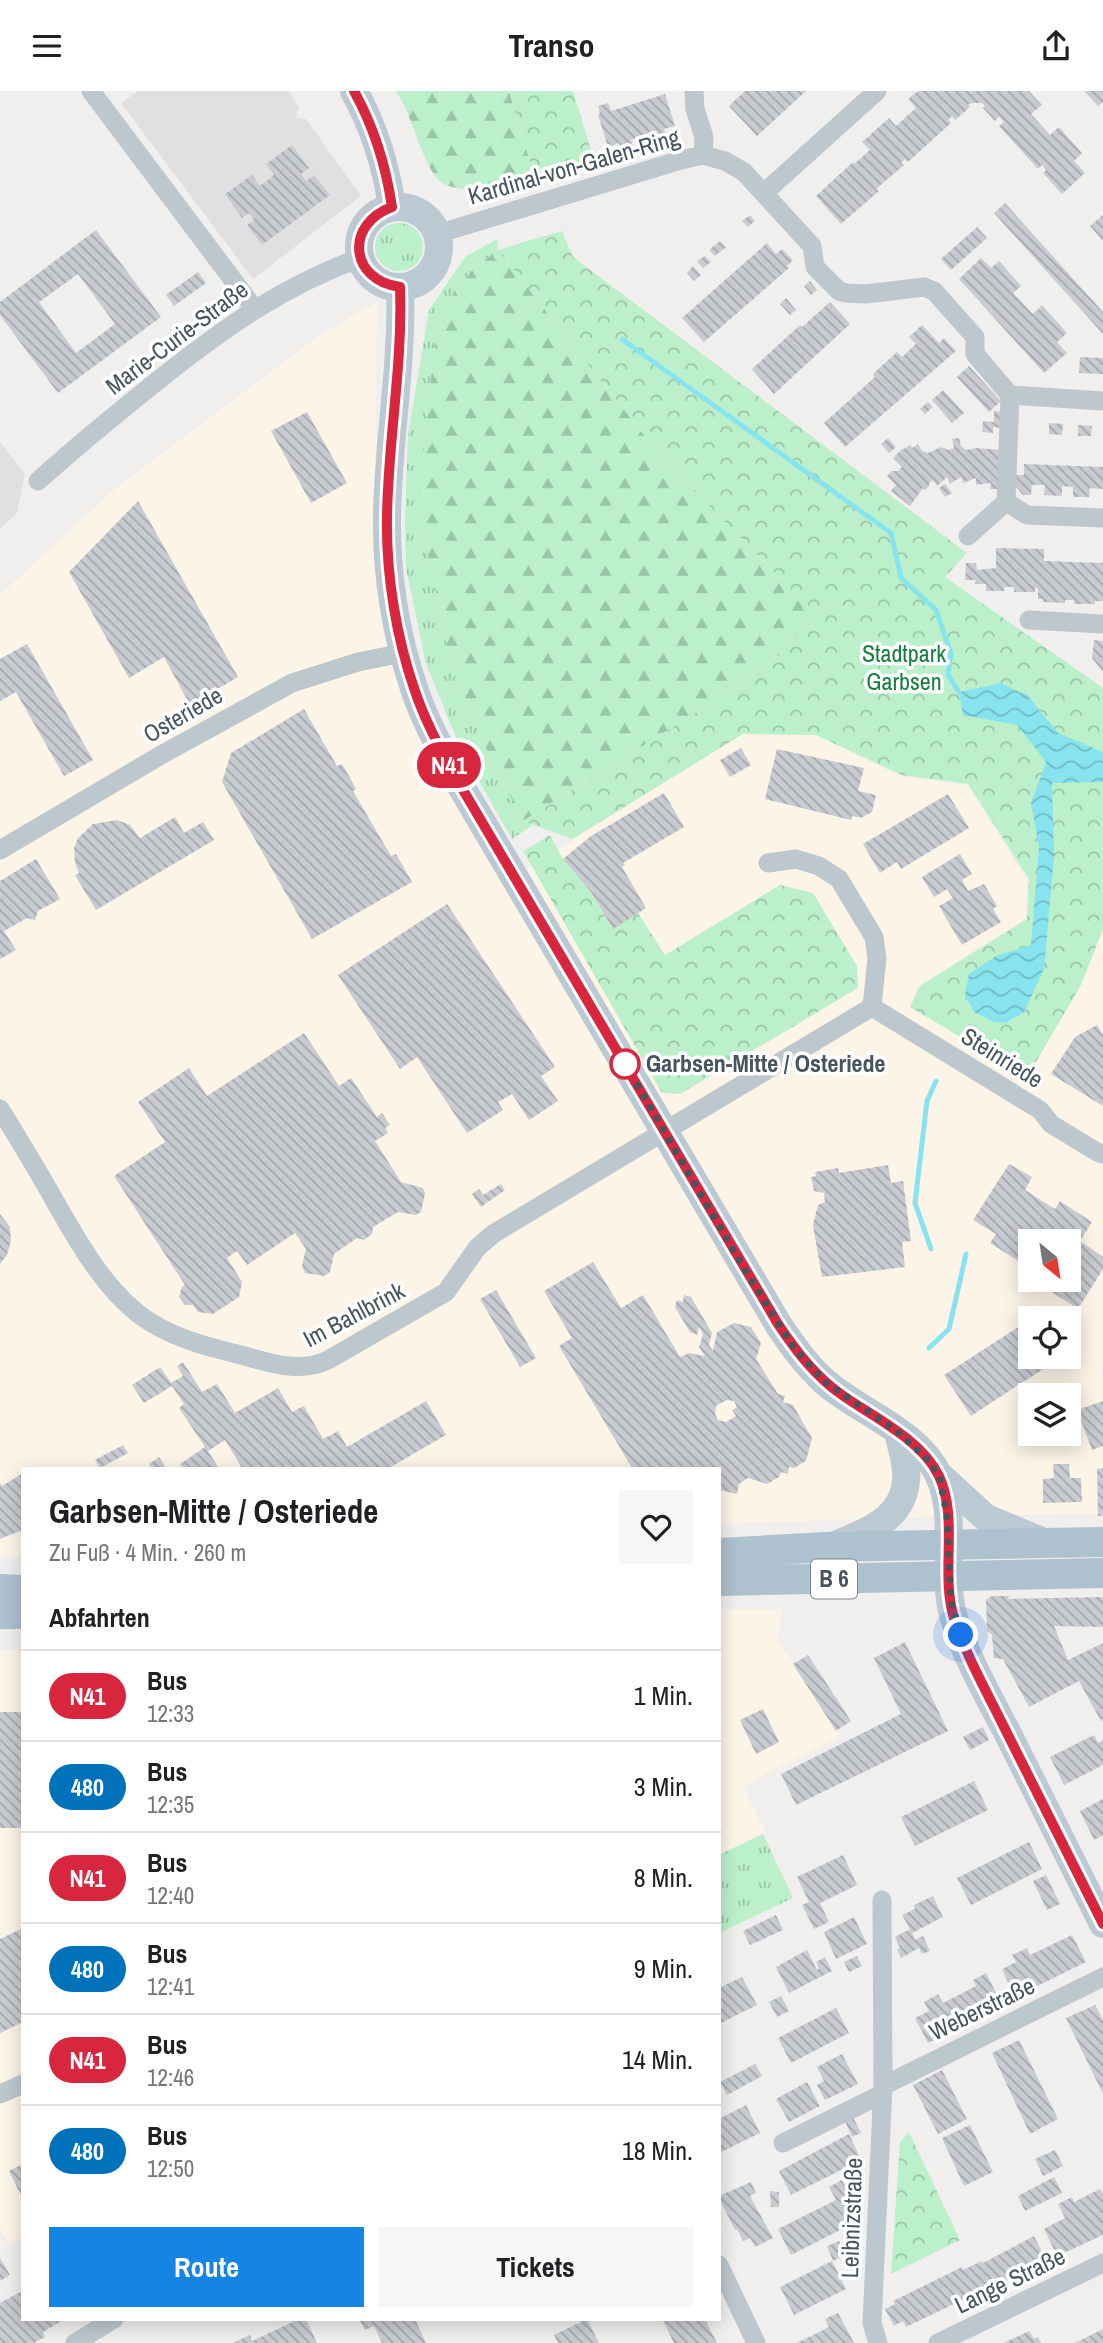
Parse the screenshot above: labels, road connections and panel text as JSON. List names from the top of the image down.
{
  "streets": {
    "main road": ["B 6"],
    "street": [
      "Kardinal-von-Galen-Ring",
      "Marie-Curie-Straße",
      "Osteriede",
      "Steinriede",
      "Im Bahlbrink",
      "Weberstraße",
      "Leibnizstraße",
      "Lange Straße"
    ]
  },
  "crossings": [
    ["Kardinal-von-Galen-Ring", "Marie-Curie-Straße"],
    ["Weberstraße", "Leibnizstraße"]
  ],
  "parks": ["Stadtpark Garbsen"],
  "places": ["Garbsen-Mitte / Osteriede"],
  "lines": ["bus line N41"],
  "north": "bottom right",
  "page": {
    "header": "Transo",
    "on_map": "N41",
    "heading": [
      ["Garbsen-Mitte / Osteriede", "Zu Fuß · 4 Min. · 260 m"],
      "Abfahrten"
    ],
    "list": [
      {
        "mark": "N41",
        "name": "Bus",
        "note": "12:33",
        "value": "1 Min."
      },
      {
        "mark": "480",
        "name": "Bus",
        "note": "12:35",
        "value": "3 Min."
      },
      {
        "mark": "N41",
        "name": "Bus",
        "note": "12:40",
        "value": "8 Min."
      },
      {
        "mark": "480",
        "name": "Bus",
        "note": "12:41",
        "value": "9 Min."
      },
      {
        "mark": "N41",
        "name": "Bus",
        "note": "12:46",
        "value": "14 Min."
      },
      {
        "mark": "480",
        "name": "Bus",
        "note": "12:50",
        "value": "18 Min."
      }
    ],
    "buttons": ["Route", "Tickets"]
  }
}
